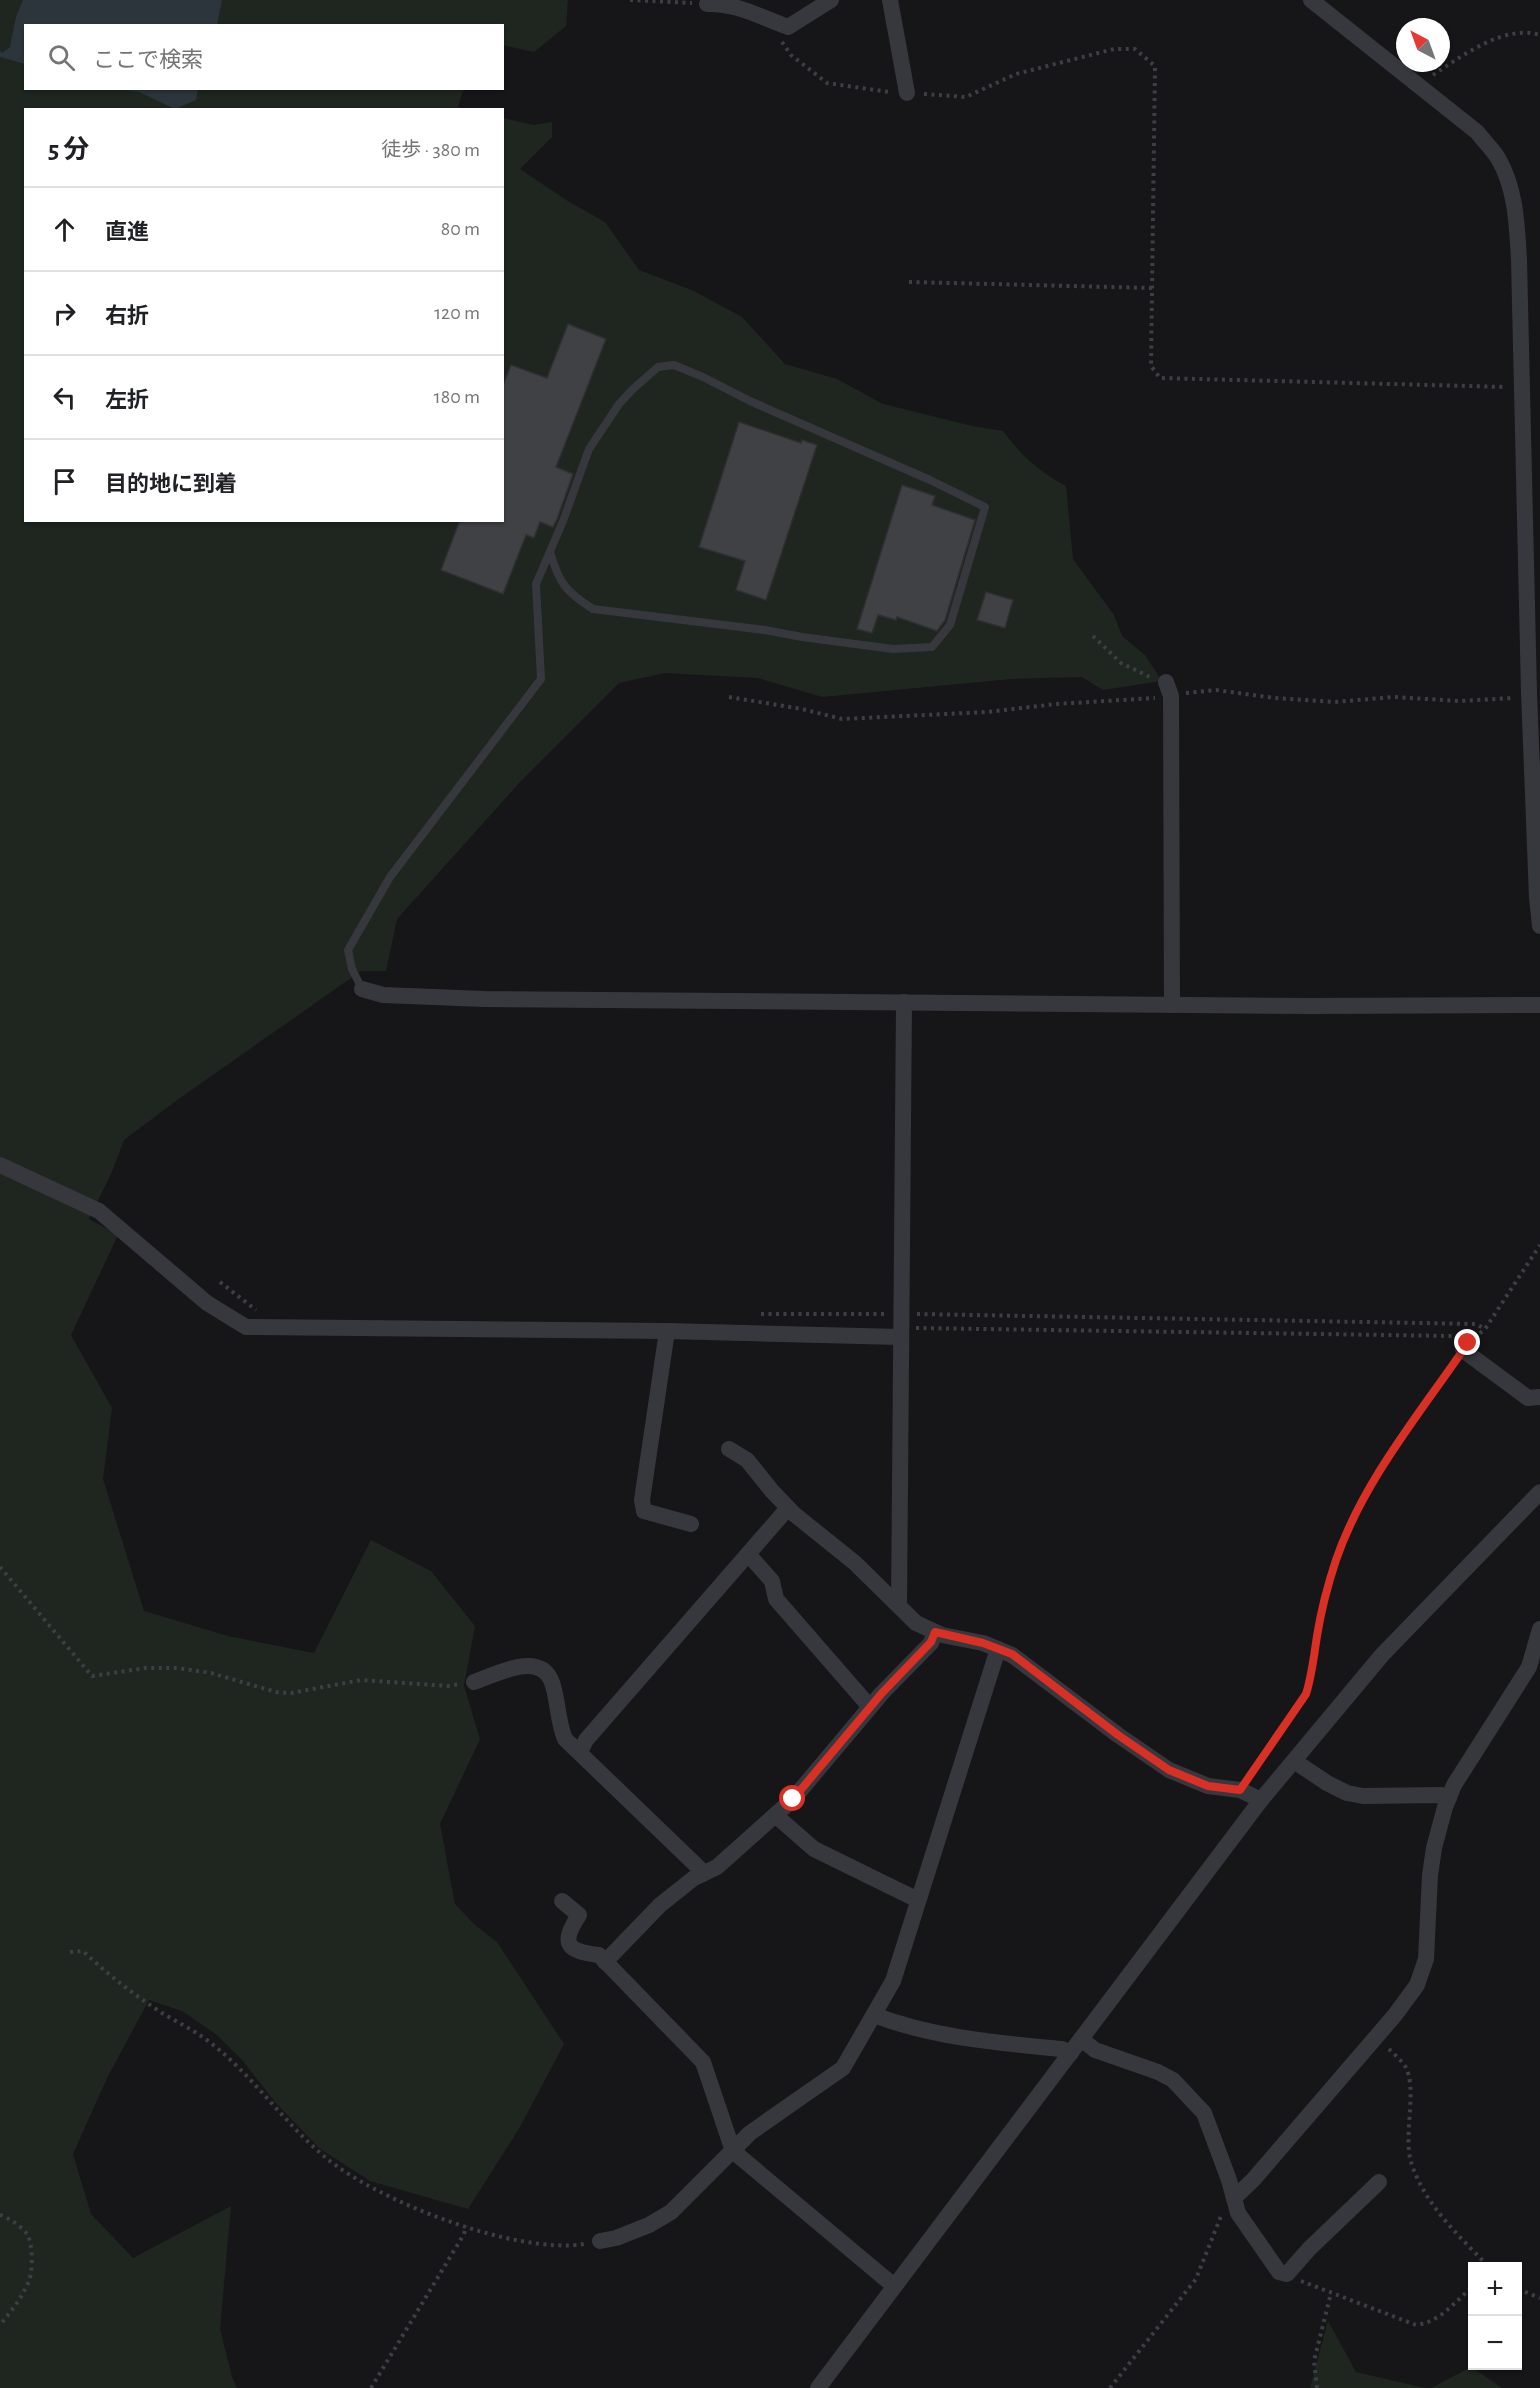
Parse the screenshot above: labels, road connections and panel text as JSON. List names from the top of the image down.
{
  "north": "top left",
  "page": {
    "search": "ここで検索",
    "heading": ["5 分", "徒歩 · 380 m"],
    "list": [
      ["直進", "80 m"],
      ["右折", "120 m"],
      ["左折", "180 m"],
      "目的地に到着"
    ],
    "map_buttons": ["+", "−"]
  }
}
